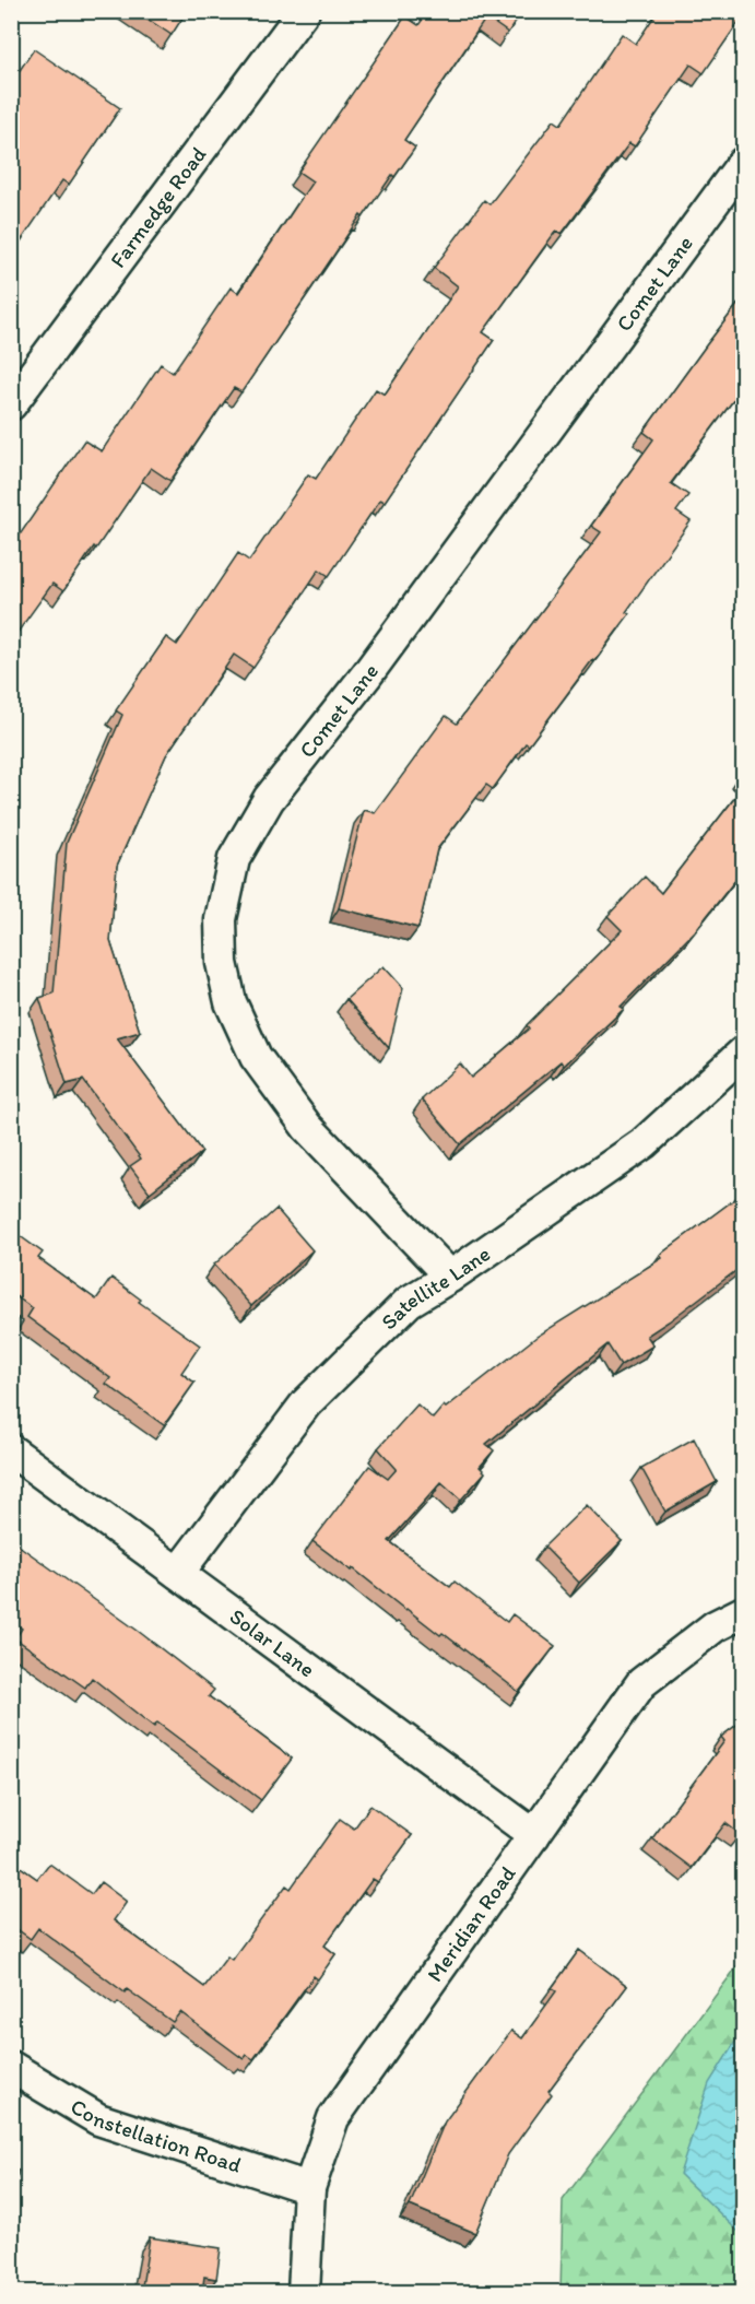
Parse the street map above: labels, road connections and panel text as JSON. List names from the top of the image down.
{
  "streets": {
    "street": [
      "Farmedge Road",
      "Comet Lane",
      "Satellite Lane",
      "Solar Lane",
      "Meridian Road",
      "Constellation Road"
    ]
  },
  "crossings": [
    ["Comet Lane", "Satellite Lane"],
    ["Satellite Lane", "Solar Lane"],
    ["Solar Lane", "Meridian Road"],
    ["Meridian Road", "Constellation Road"]
  ]
}
